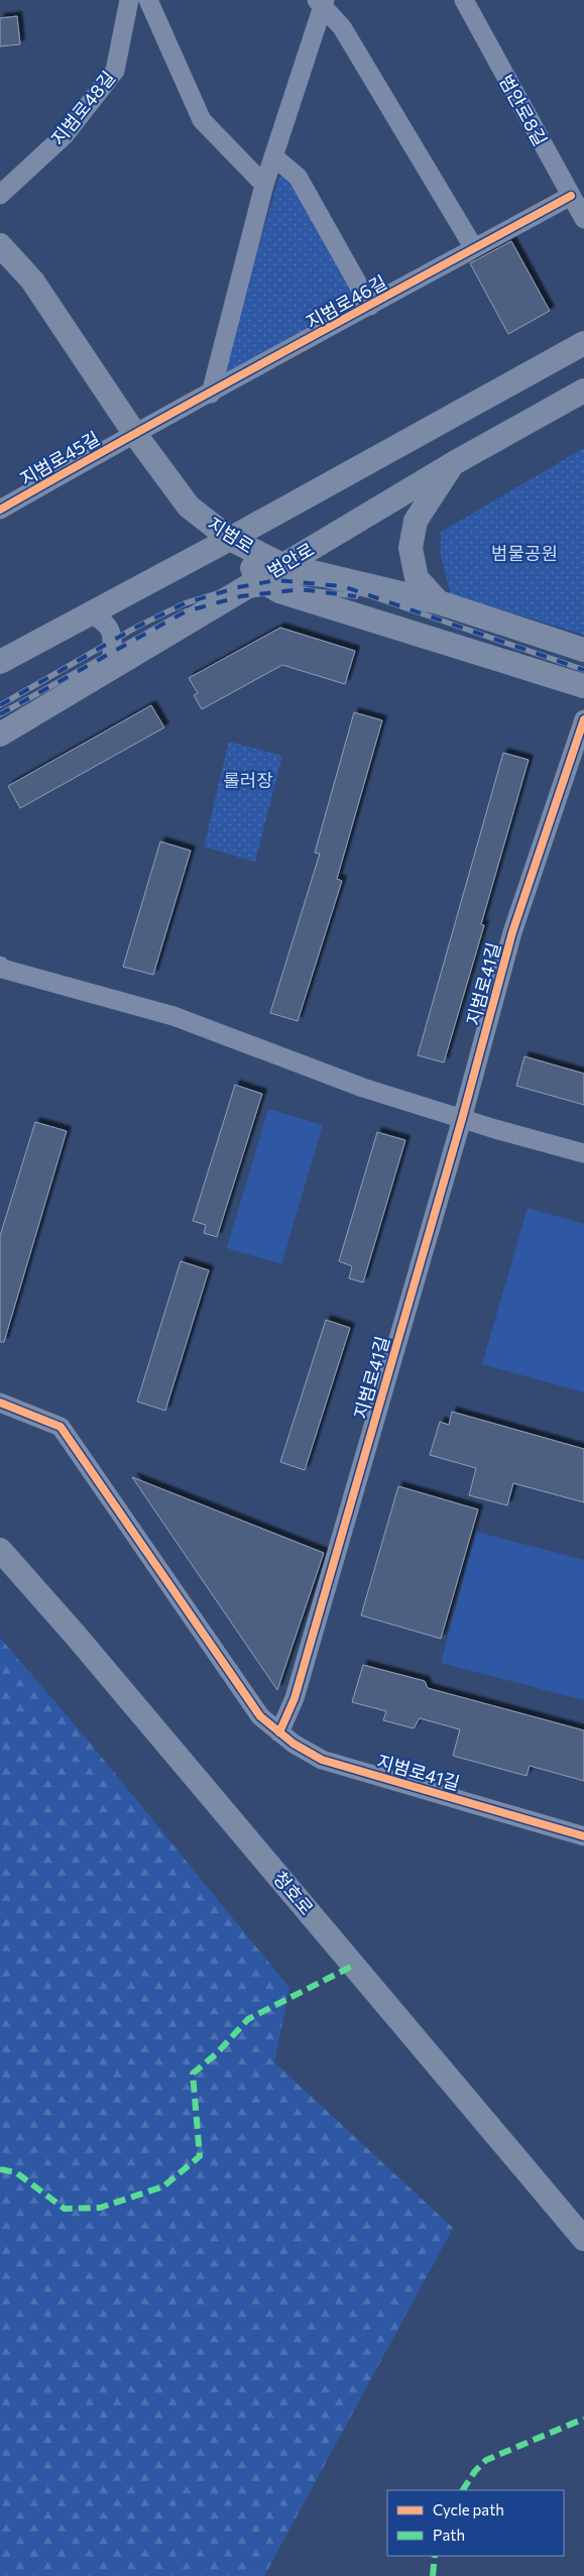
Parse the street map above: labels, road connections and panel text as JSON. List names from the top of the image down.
{
  "streets": {
    "main road": ["지범로", "범안로", "청호로"],
    "street": [
      "지범로48길",
      "범안로8길",
      "지범로46길",
      "지범로45길",
      "지범로41길"
    ]
  },
  "crossings": [
    ["범안로8길", "지범로46길"],
    ["지범로46길", "지범로45길"],
    ["지범로46길", "지범로"],
    ["지범로45길", "지범로"],
    ["지범로", "범안로"]
  ],
  "parks": ["범물공원", "롤러장"],
  "legend": ["Cycle path", "Path"]
}
